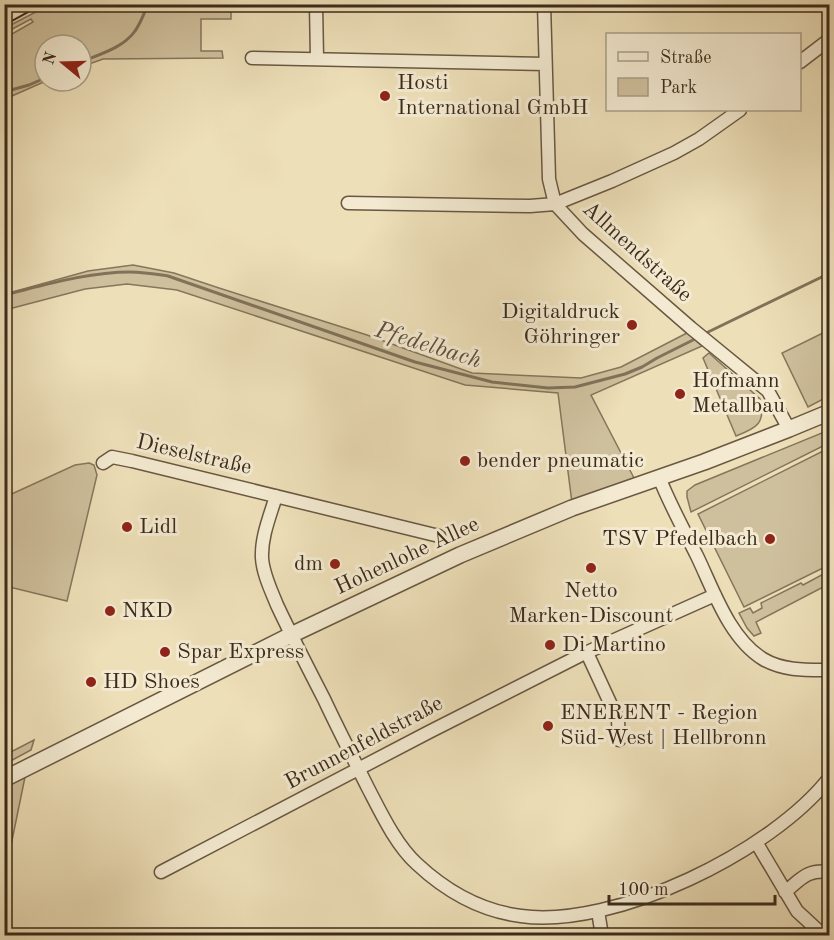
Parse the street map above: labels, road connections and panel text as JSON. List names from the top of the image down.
{
  "streets": {
    "street": [
      "Allmendstraße",
      "Dieselstraße",
      "Hohenlohe Allee",
      "Brunnenfeldstraße"
    ]
  },
  "crossings": [
    ["Allmendstraße", "Hohenlohe Allee"],
    ["Dieselstraße", "Hohenlohe Allee"],
    ["Dieselstraße", "Brunnenfeldstraße"]
  ],
  "water": ["Pfedelbach"],
  "places": [
    "Hosti International GmbH",
    "Digitaldruck Göhringer",
    "Hofmann Metallbau",
    "bender pneumatic",
    "Lidl",
    "TSV Pfedelbach",
    "dm",
    "Netto Marken-Discount",
    "NKD",
    "Di Martino",
    "Spar Express",
    "HD Shoes",
    "ENERENT - Region Süd-West | Hellbronn"
  ],
  "legend": ["Straße", "Park"],
  "scale_bar": "100 m",
  "north": "left"
}
